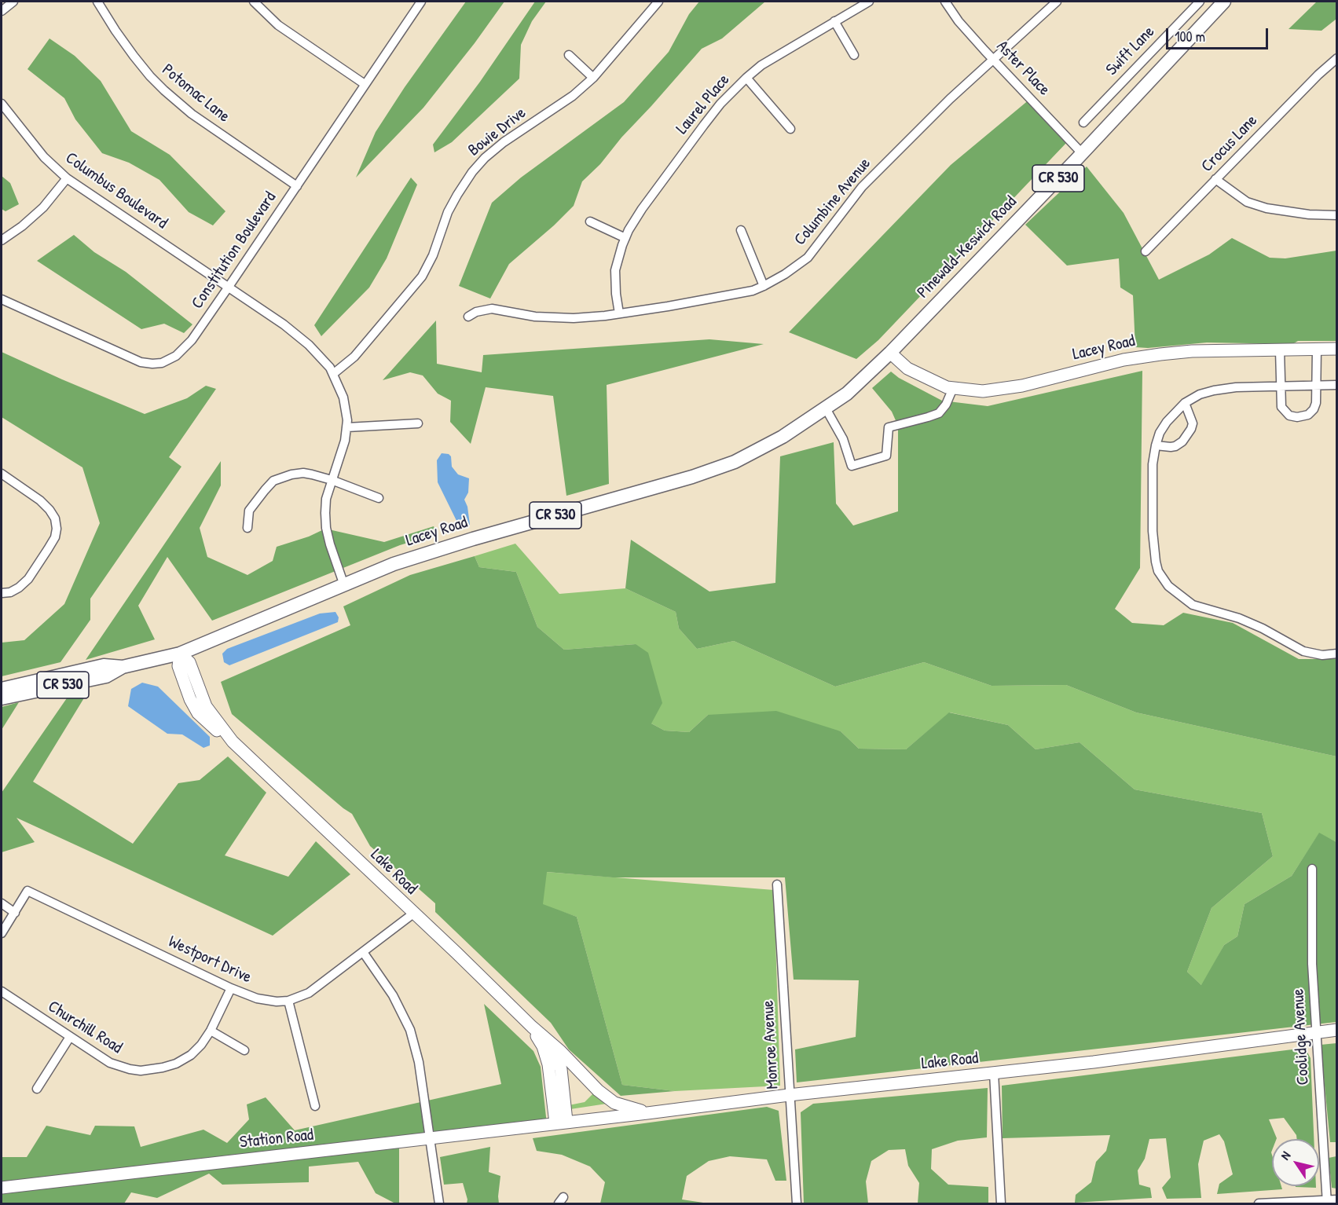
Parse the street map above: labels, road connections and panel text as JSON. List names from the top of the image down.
{
  "streets": {
    "main road": ["CR 530", "Pinewald-Keswick Road", "Lacey Road"],
    "street": [
      "Swift Lane",
      "Aster Place",
      "Potomac Lane",
      "Laurel Place",
      "Bowie Drive",
      "Crocus Lane",
      "Columbus Boulevard",
      "Columbine Avenue",
      "Constitution Boulevard",
      "Lake Road",
      "Westport Drive",
      "Churchill Road",
      "Coolidge Avenue",
      "Monroe Avenue",
      "Station Road"
    ]
  },
  "crossings": [
    ["Aster Place", "Columbine Avenue"],
    ["Aster Place", "Pinewald-Keswick Road"],
    ["Potomac Lane", "Constitution Boulevard"],
    ["Laurel Place", "Columbine Avenue"],
    ["Bowie Drive", "Columbus Boulevard"],
    ["CR 530", "Pinewald-Keswick Road"],
    ["CR 530", "Lacey Road"],
    ["Columbus Boulevard", "Constitution Boulevard"],
    ["Columbus Boulevard", "Lacey Road"],
    ["Pinewald-Keswick Road", "Lacey Road"],
    ["Lacey Road", "Lake Road"],
    ["Lake Road", "Westport Drive"],
    ["Lake Road", "Coolidge Avenue"],
    ["Lake Road", "Monroe Avenue"],
    ["Lake Road", "Station Road"],
    ["Westport Drive", "Churchill Road"]
  ],
  "scale_bar": "100 m",
  "north": "top left"
}
